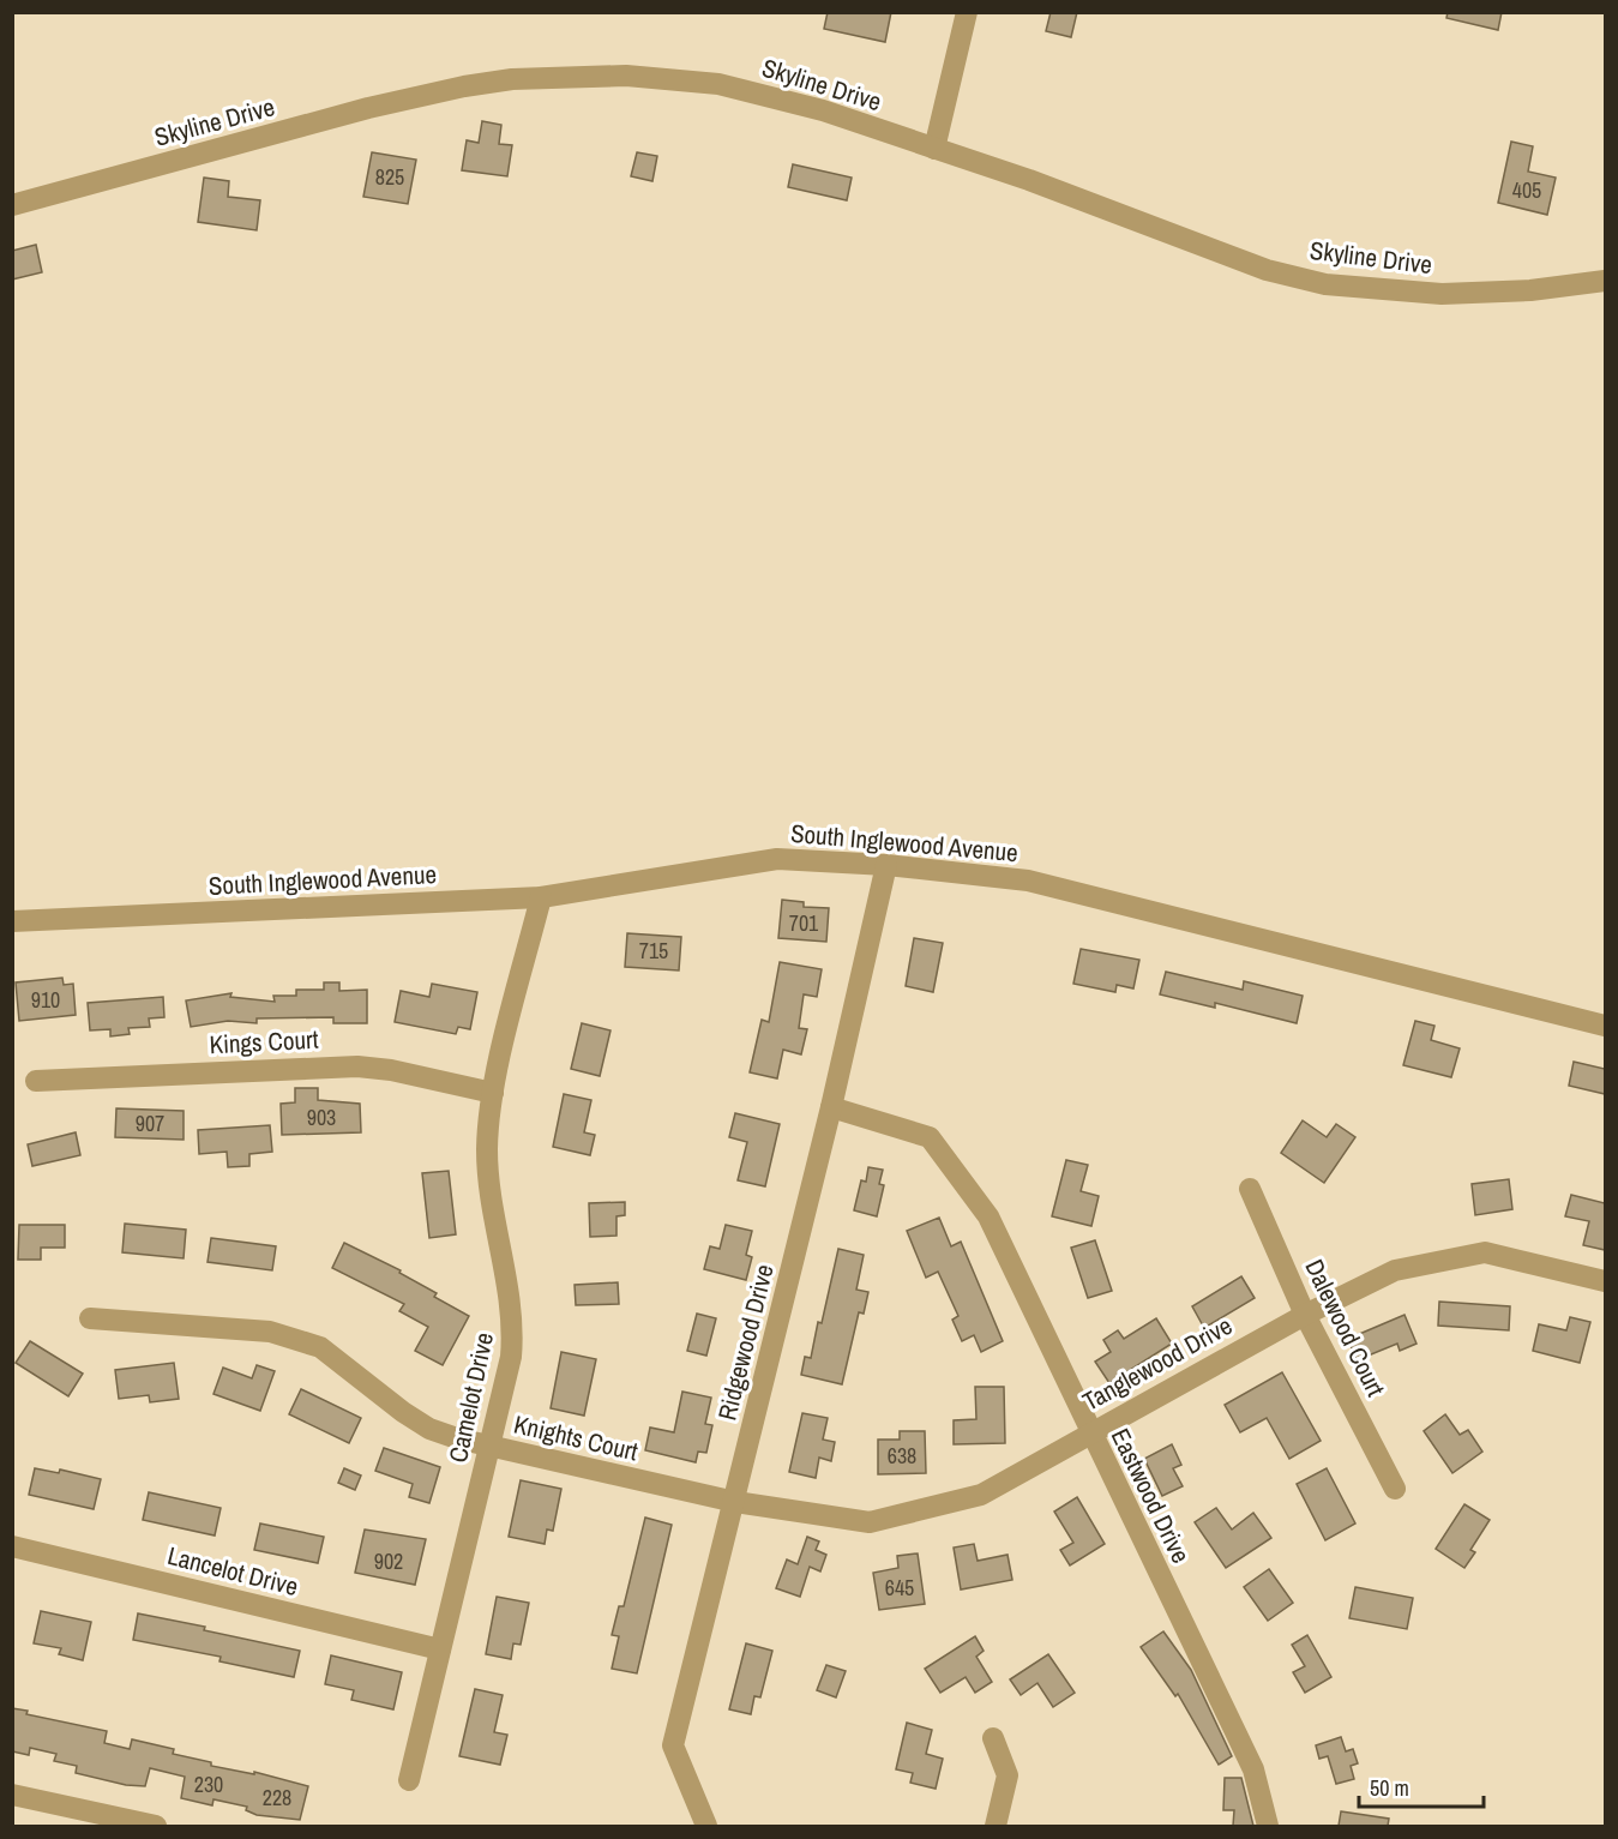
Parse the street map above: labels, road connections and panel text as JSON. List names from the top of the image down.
{
  "streets": {
    "street": [
      "Skyline Drive",
      "South Inglewood Avenue",
      "Kings Court",
      "Dalewood Court",
      "Ridgewood Drive",
      "Tanglewood Drive",
      "Camelot Drive",
      "Knights Court",
      "Eastwood Drive",
      "Lancelot Drive"
    ]
  },
  "crossings": [
    ["South Inglewood Avenue", "Ridgewood Drive"],
    ["South Inglewood Avenue", "Camelot Drive"],
    ["Kings Court", "Camelot Drive"],
    ["Dalewood Court", "Tanglewood Drive"],
    ["Ridgewood Drive", "Tanglewood Drive"],
    ["Ridgewood Drive", "Knights Court"],
    ["Ridgewood Drive", "Eastwood Drive"],
    ["Tanglewood Drive", "Knights Court"],
    ["Tanglewood Drive", "Eastwood Drive"],
    ["Camelot Drive", "Knights Court"],
    ["Camelot Drive", "Lancelot Drive"]
  ],
  "house_numbers": [
    "825",
    "405",
    "701",
    "715",
    "910",
    "903",
    "907",
    "638",
    "902",
    "645",
    "230",
    "228"
  ],
  "scale_bar": "50 m"
}
